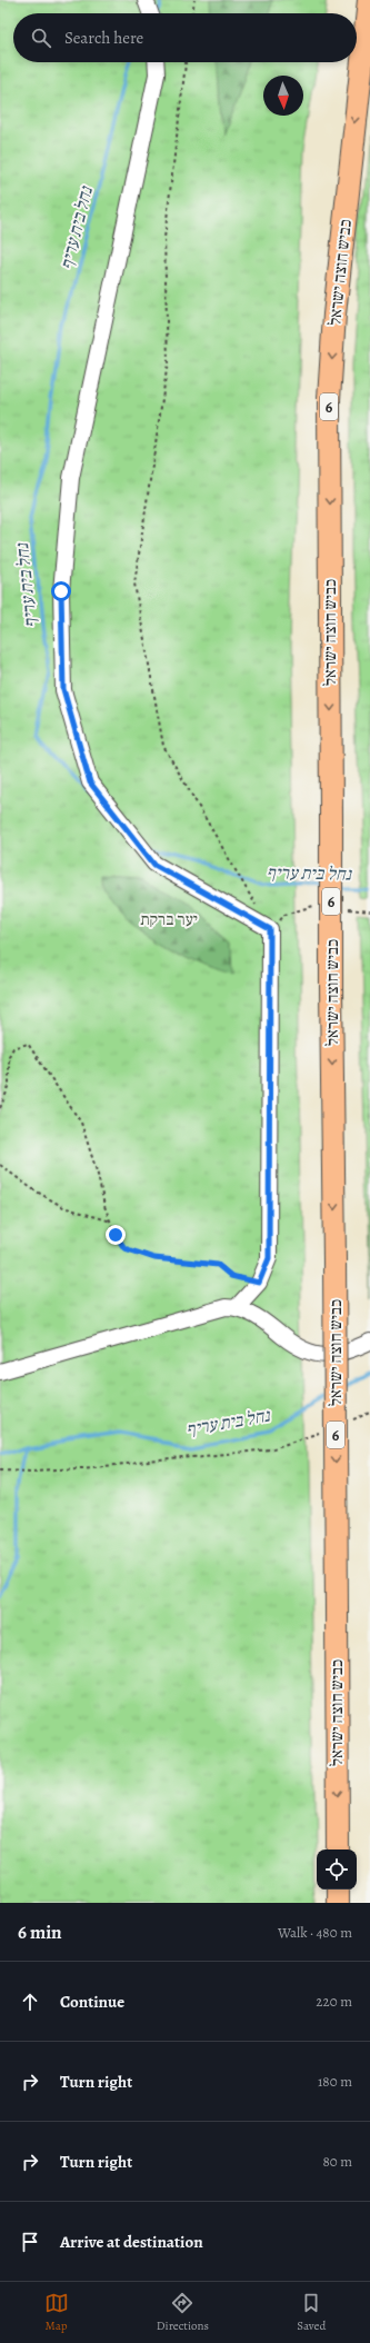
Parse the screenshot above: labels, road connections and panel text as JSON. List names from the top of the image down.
{
  "streets": {
    "highway": ["כביש חוצה ישראל", "6"]
  },
  "one_way": ["כביש חוצה ישראל"],
  "water": ["נחל בית עריף"],
  "parks": ["יער ברקת"],
  "north": "bottom",
  "page": {
    "search": "Search here",
    "heading": ["6 min", "Walk · 480 m"],
    "list": [
      ["Continue", "220 m"],
      ["Turn right", "180 m"],
      ["Turn right", "80 m"],
      "Arrive at destination"
    ],
    "nav": ["Map", "Directions", "Saved"]
  }
}
